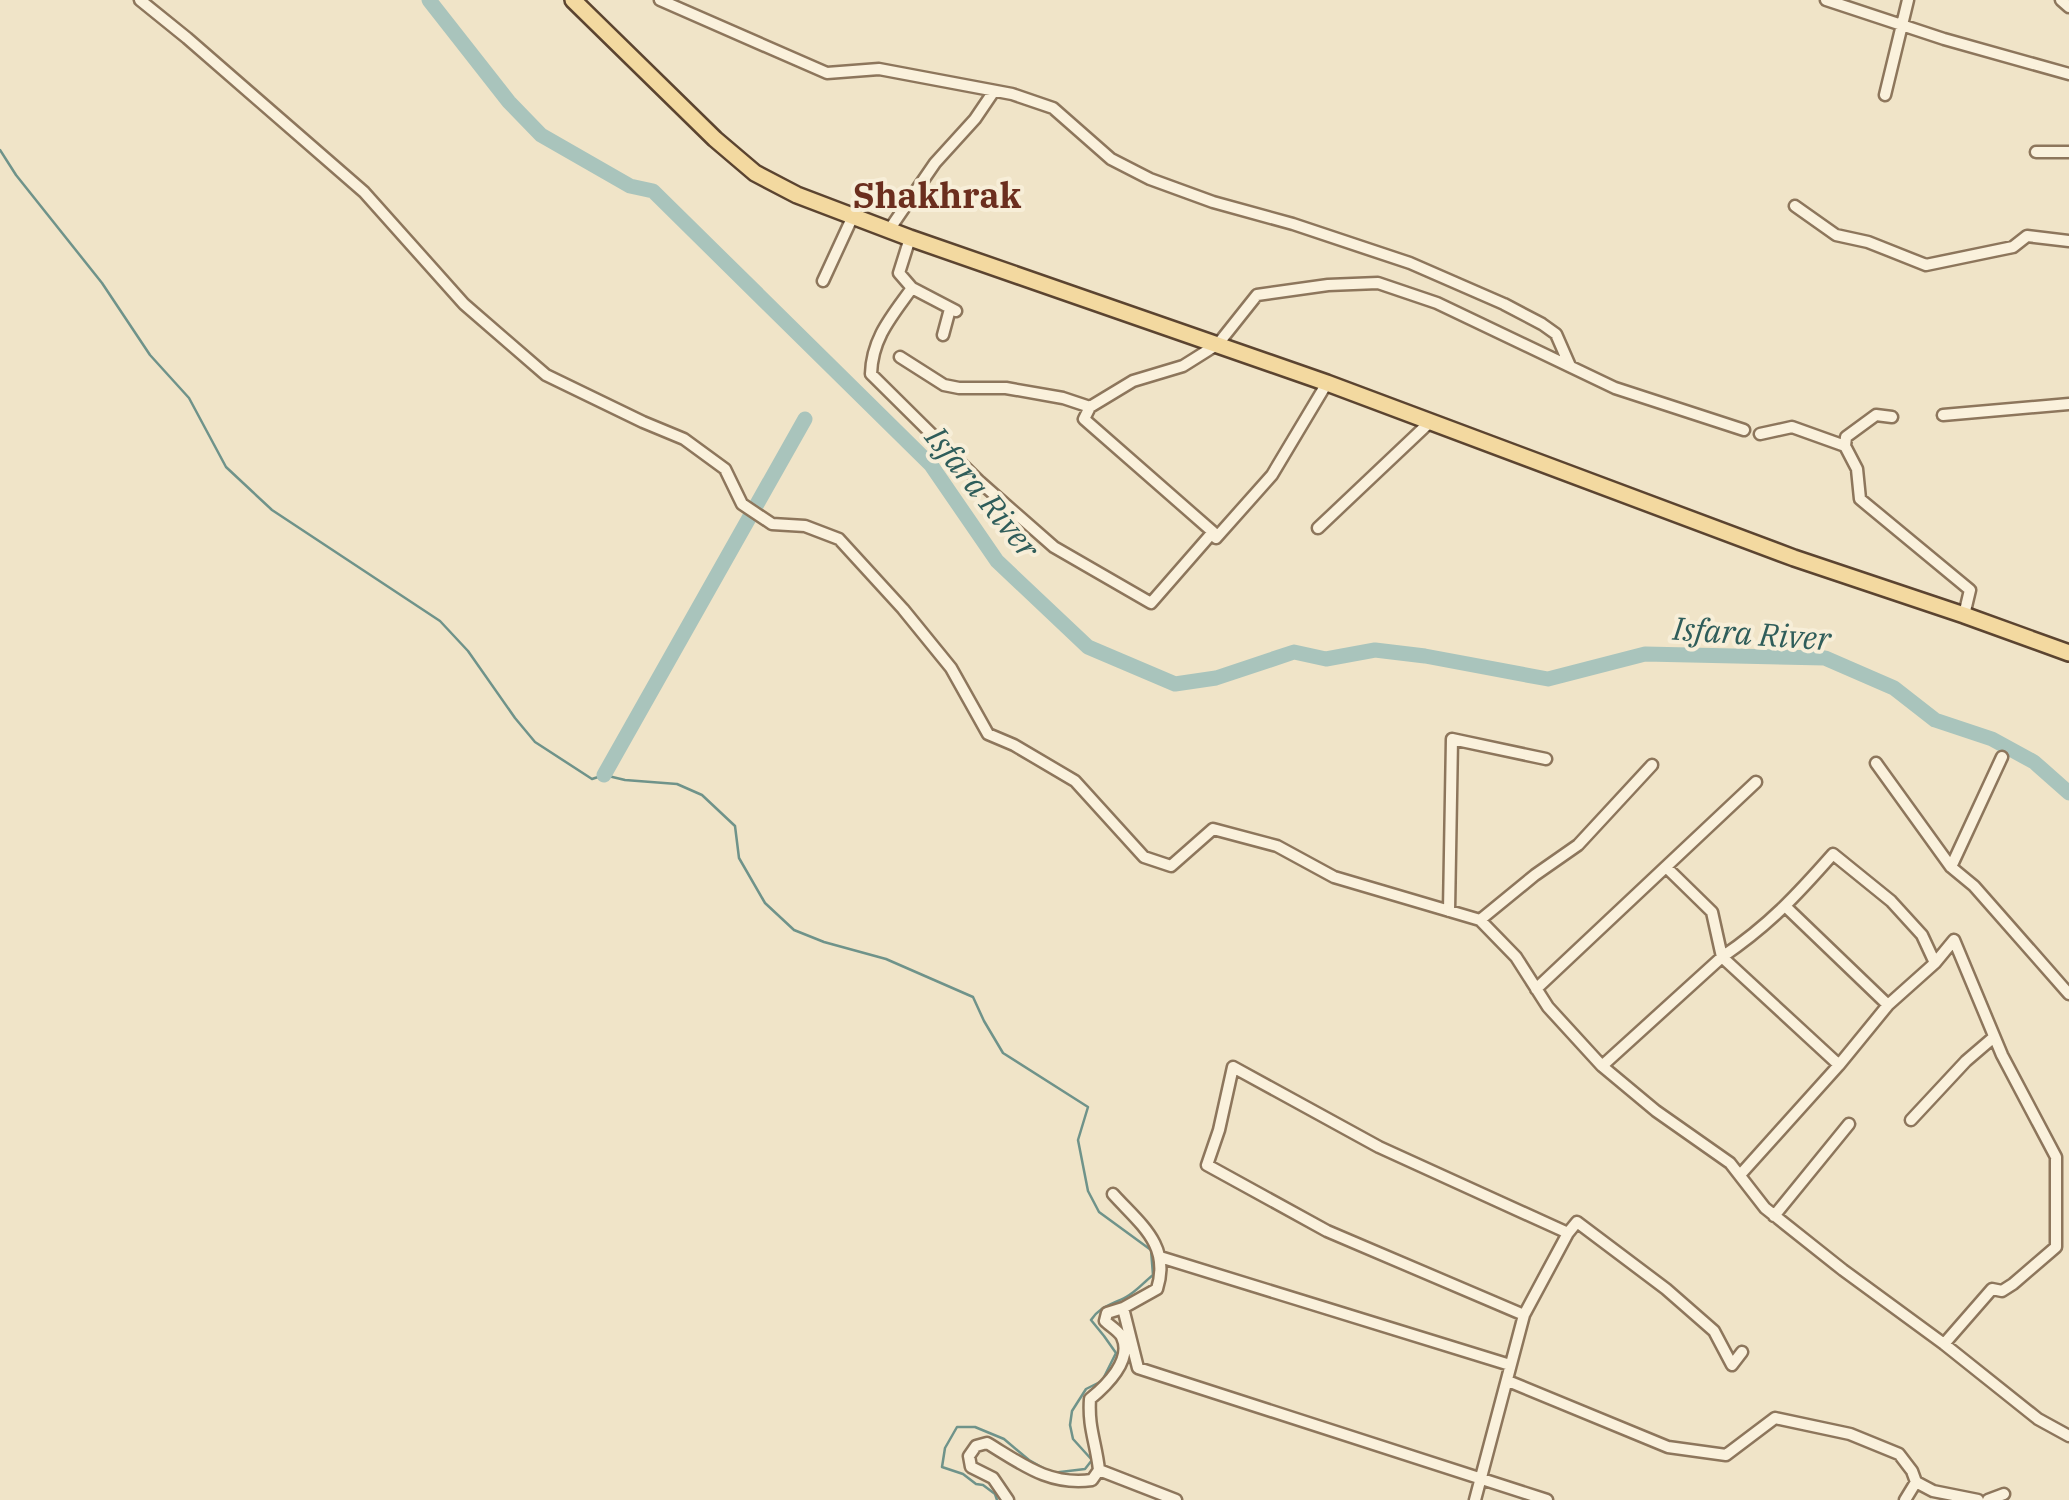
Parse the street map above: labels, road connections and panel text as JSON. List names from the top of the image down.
{
  "districts": ["Shakhrak"],
  "water": ["Isfara River"]
}
